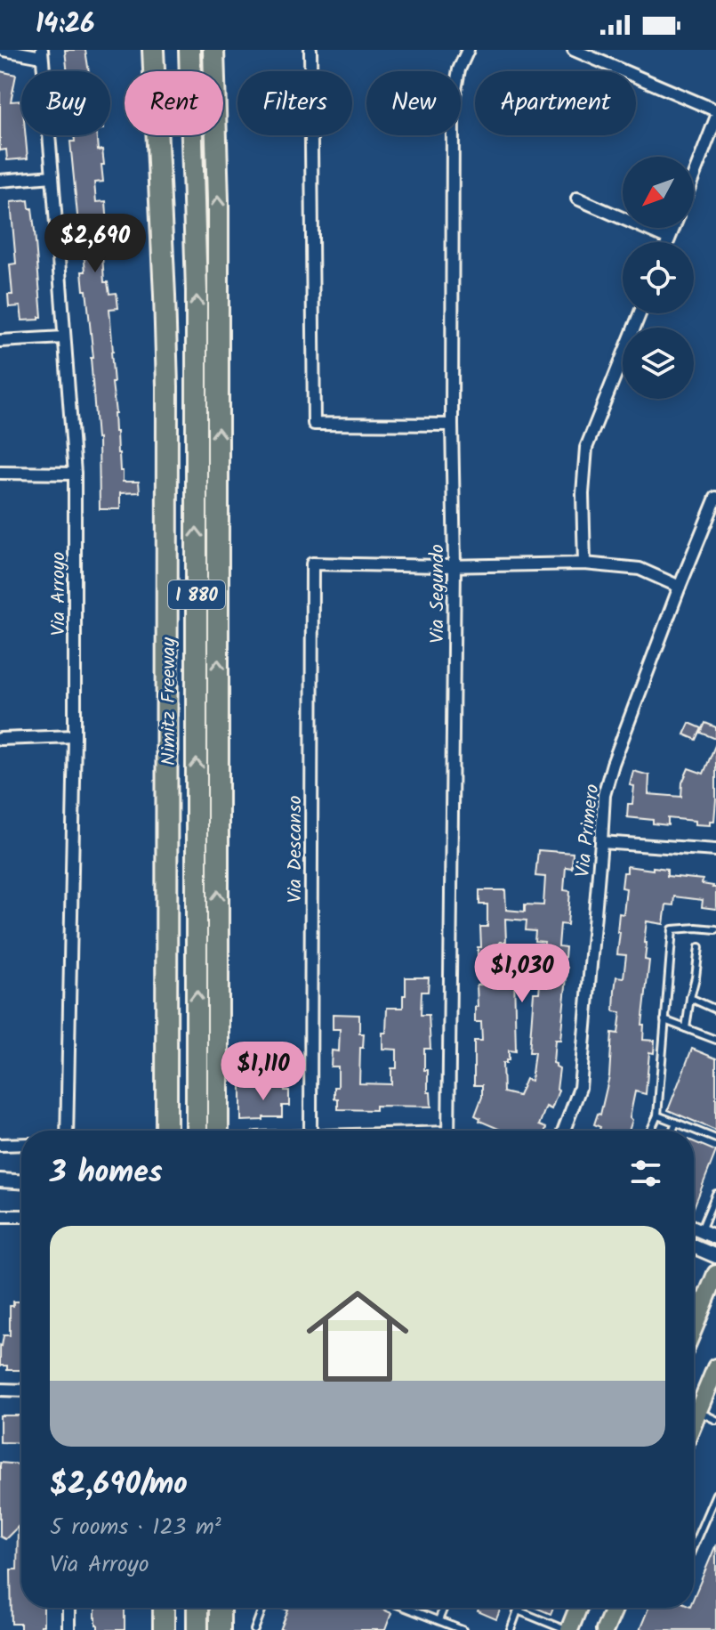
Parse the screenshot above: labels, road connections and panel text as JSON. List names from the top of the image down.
{
  "streets": {
    "highway": ["I 880", "Nimitz Freeway"],
    "street": [
      "Via Arroyo",
      "Via Segundo",
      "Via Primero",
      "Via Descanso"
    ]
  },
  "crossings": [
    ["Via Segundo", "Via Descanso"]
  ],
  "north": "bottom left",
  "page": {
    "status": "14:26",
    "chip": [
      "Buy",
      "Rent",
      "Filters",
      "New",
      "Apartment"
    ],
    "price": ["$2,690", "$1,030", "$1,110"],
    "heading": "3 homes",
    "list": [
      {
        "name": "$2,690/mo",
        "note": "5 rooms · 123 m² · Via Arroyo"
      }
    ]
  }
}
